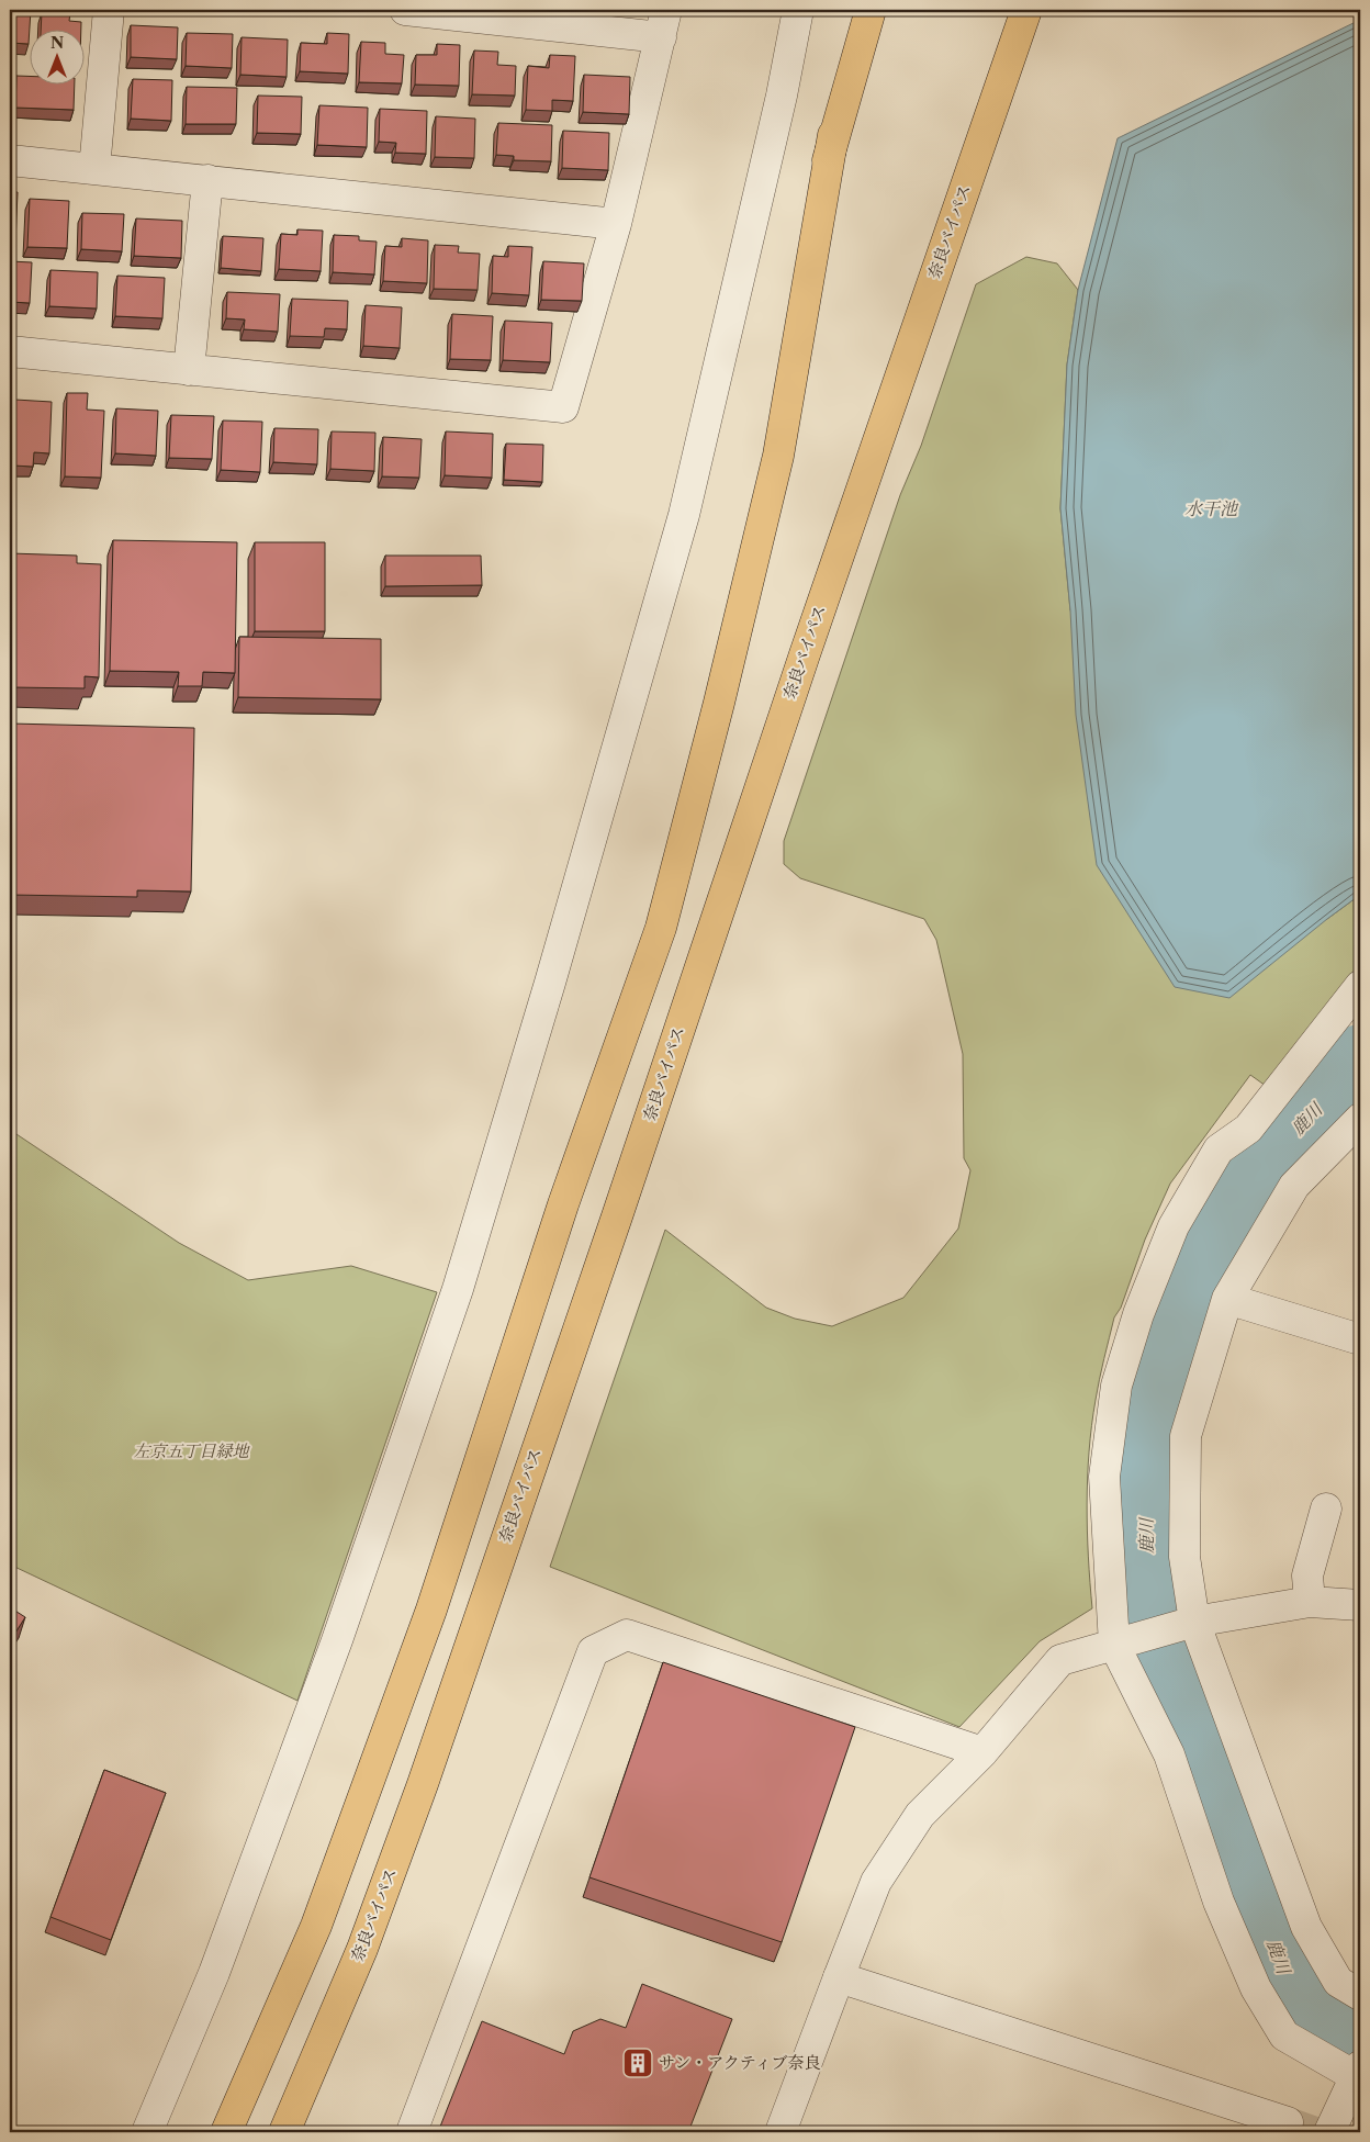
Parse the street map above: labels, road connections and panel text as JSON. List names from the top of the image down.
{
  "streets": {
    "highway": ["奈良バイパス"]
  },
  "water": ["水干池", "鹿川"],
  "parks": ["左京五丁目緑地"],
  "places": {
    "building": ["サン・アクティブ奈良"]
  },
  "north": "top"
}
